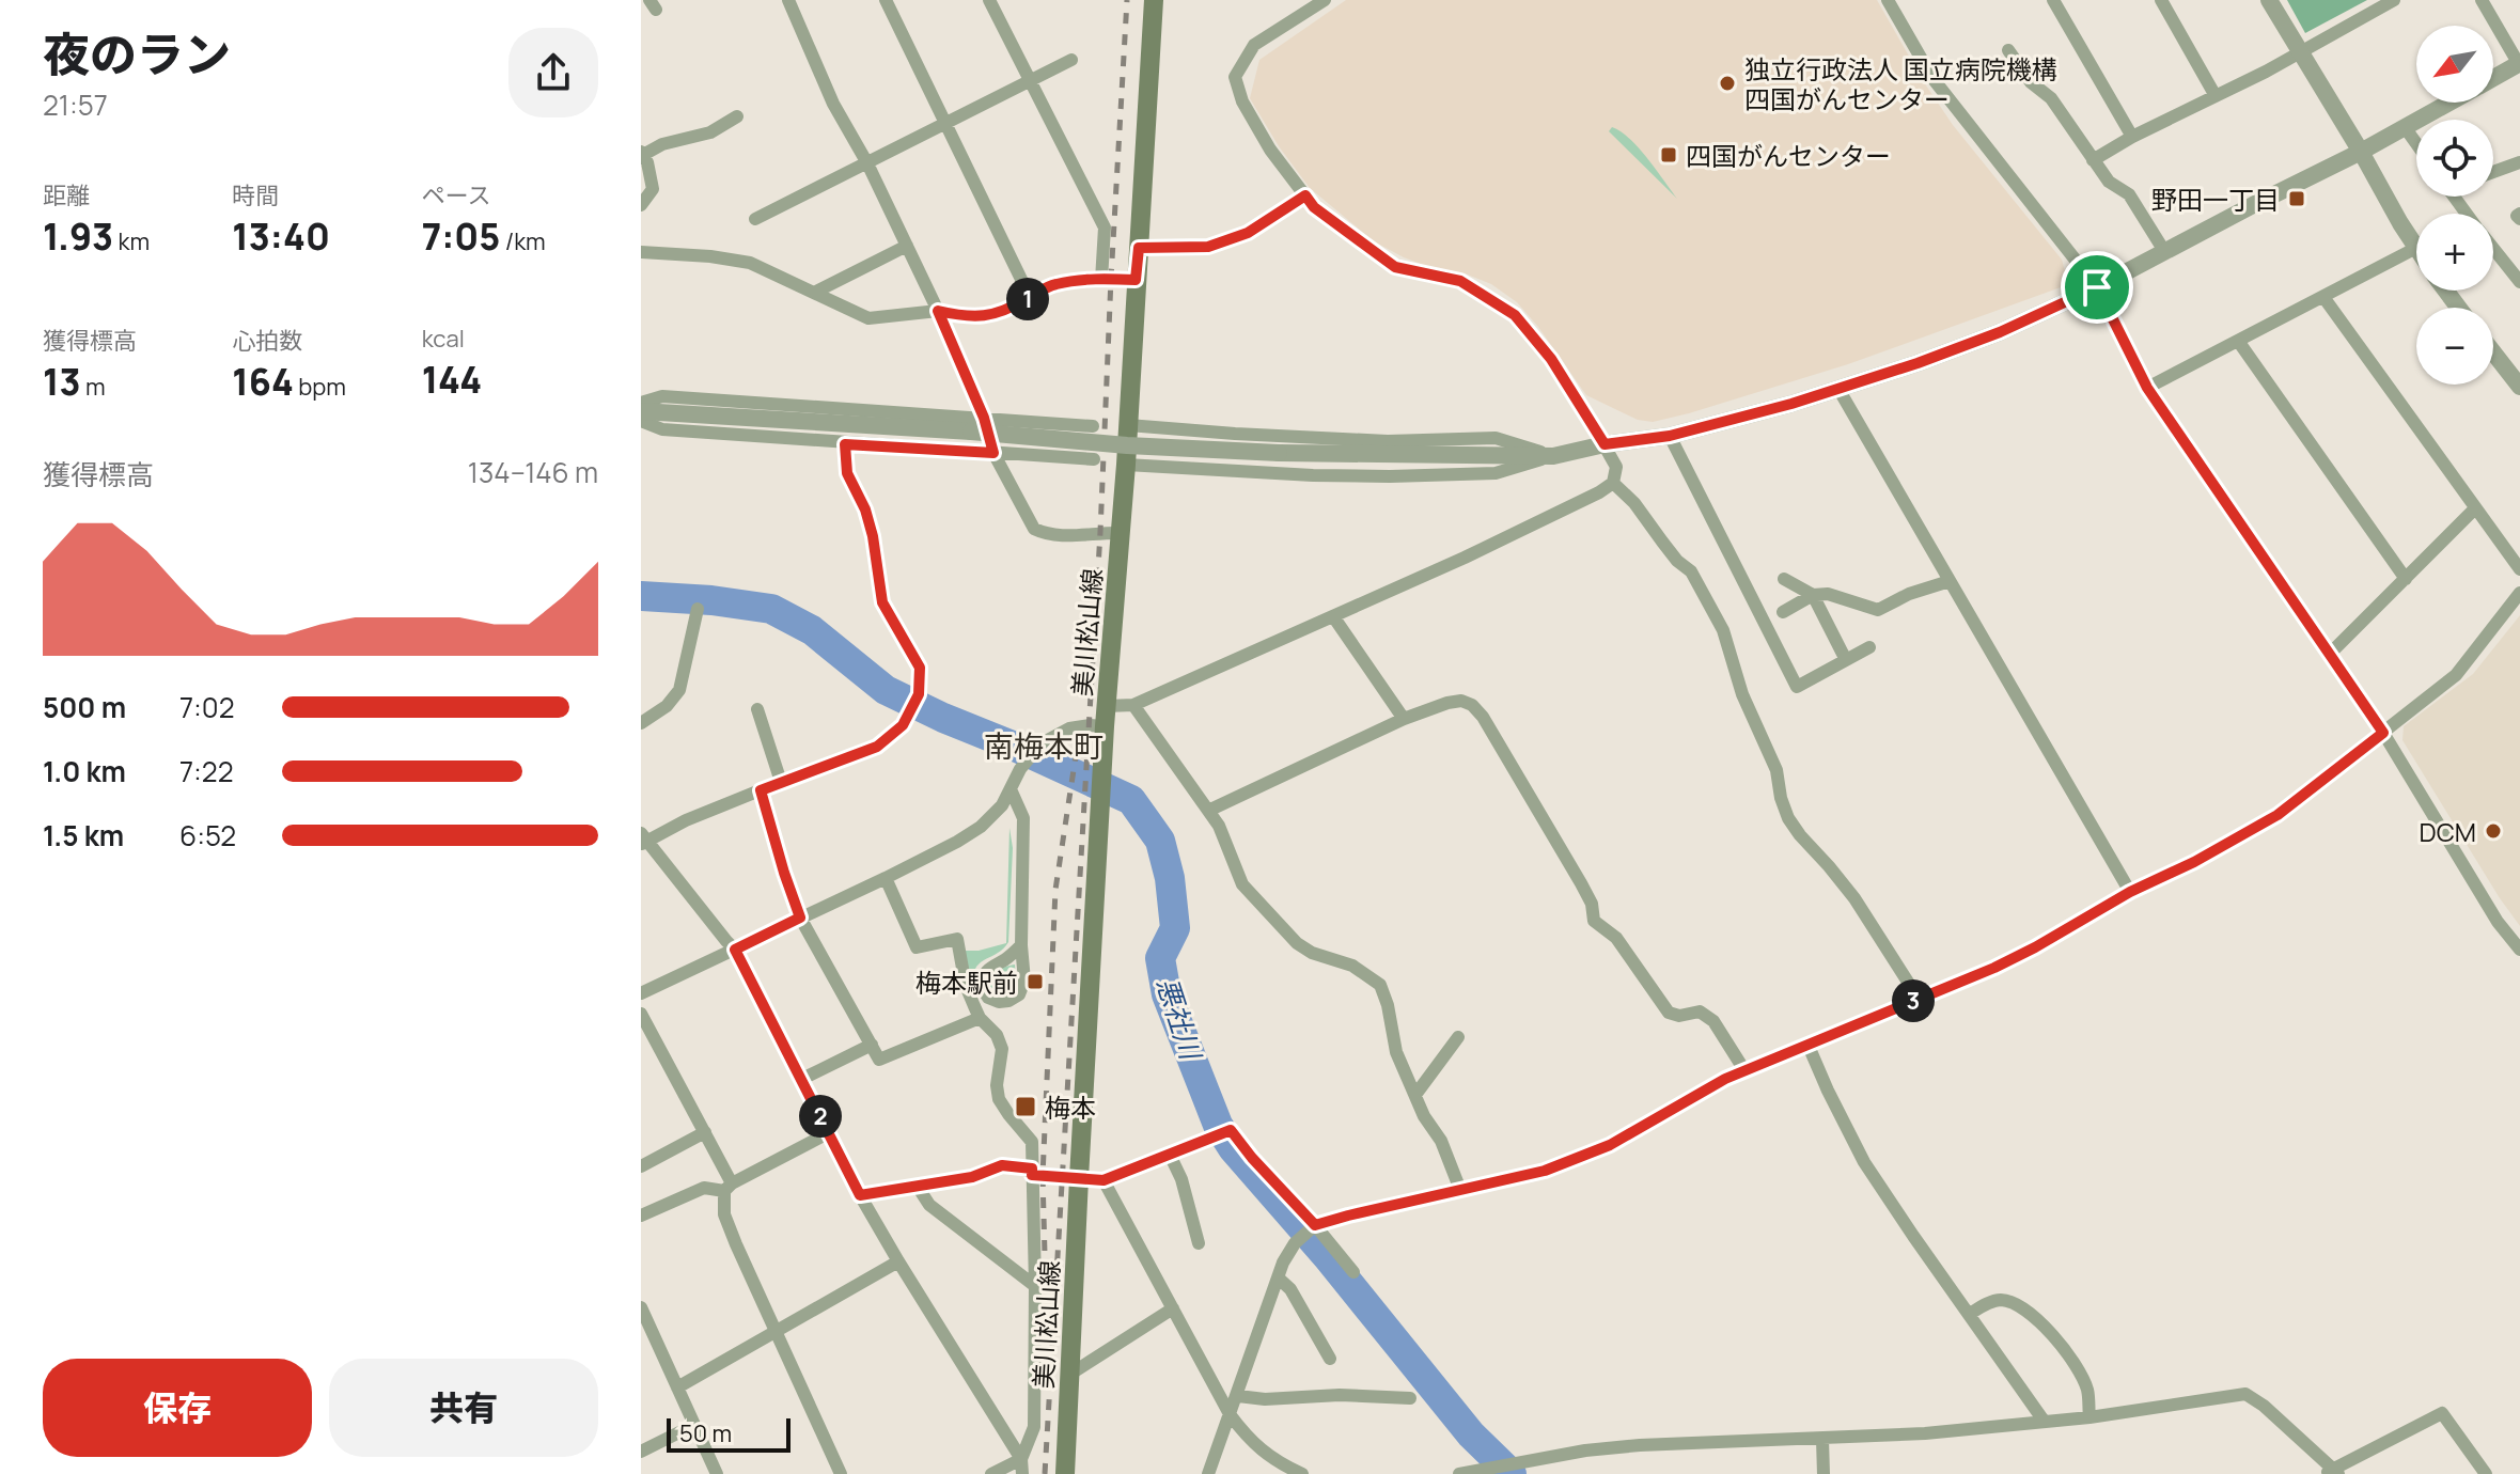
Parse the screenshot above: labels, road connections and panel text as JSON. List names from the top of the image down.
{
  "streets": {
    "main road": ["美川松山線"]
  },
  "districts": ["南梅本町"],
  "water": ["悪社川"],
  "places": {
    "other": ["独立行政法人 国立病院機構 四国がんセンター", "DCM"],
    "transit": [
      "四国がんセンター",
      "野田一丁目",
      "梅本駅前",
      "梅本"
    ]
  },
  "scale_bar": "50 m",
  "north": "bottom left",
  "page": {
    "heading": ["夜のラン", "21:57"],
    "map_buttons": ["+", "−"],
    "stats": [
      ["距離", "1.93 km"],
      ["時間", "13:40"],
      ["ペース", "7:05 /km"],
      ["獲得標高", "13 m"],
      ["心拍数", "164 bpm"],
      ["kcal", "144"]
    ],
    "pins": ["1", "3", "2"],
    "chart": ["獲得標高", "134–146 m"],
    "list": [
      {
        "name": "500 m",
        "note": "7:02"
      },
      {
        "name": "1.0 km",
        "note": "7:22"
      },
      {
        "name": "1.5 km",
        "note": "6:52"
      }
    ],
    "buttons": ["保存", "共有"],
    "scale": "50 m"
  }
}
